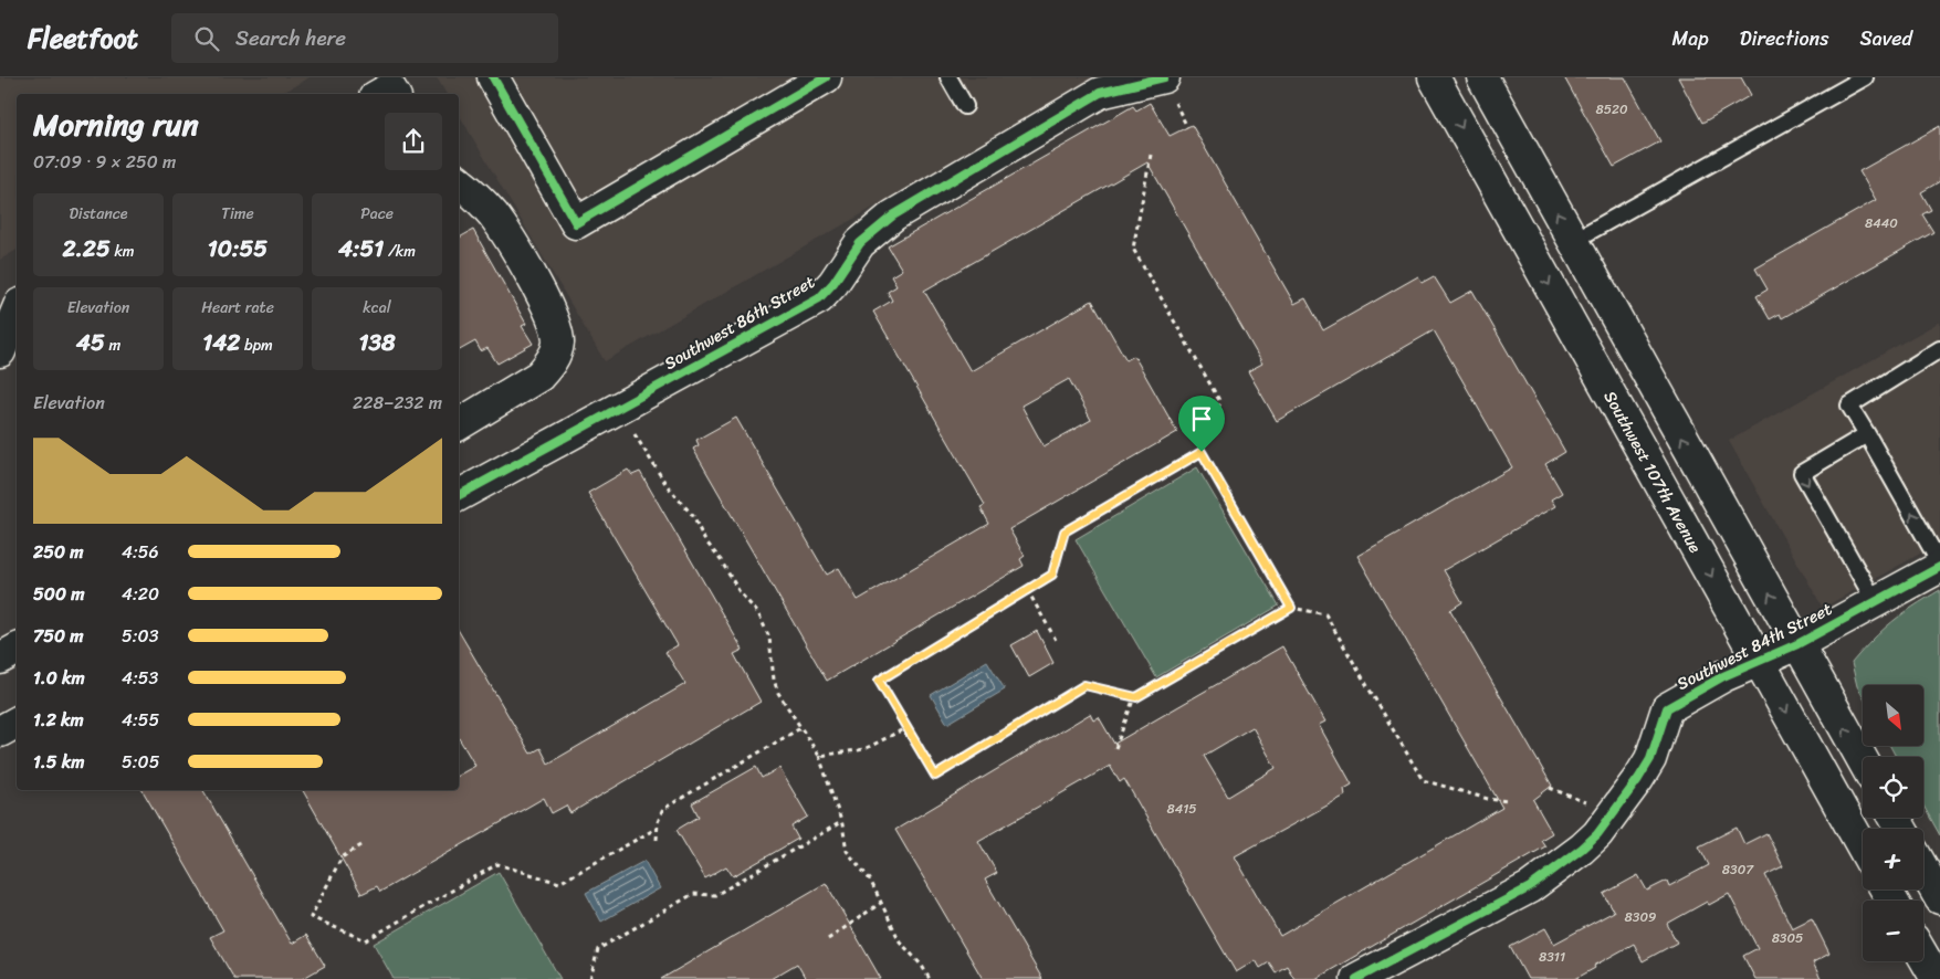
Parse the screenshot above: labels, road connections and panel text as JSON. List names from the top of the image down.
{
  "streets": {
    "street": ["Southwest 86th Street", "Southwest 107th Avenue", "Southwest 84th Street"]
  },
  "crossings": [
    ["Southwest 107th Avenue", "Southwest 84th Street"]
  ],
  "house_numbers": [
    "8520",
    "8440",
    "8415",
    "8307",
    "8309",
    "8305",
    "8311"
  ],
  "north": "bottom right",
  "page": {
    "header": "Fleetfoot",
    "search": "Search here",
    "nav": ["Map", "Directions", "Saved"],
    "heading": ["Morning run", "07:09 · 9 × 250 m"],
    "stats": [
      ["Distance", "2.25 km"],
      ["Time", "10:55"],
      ["Pace", "4:51 /km"],
      ["Elevation", "45 m"],
      ["Heart rate", "142 bpm"],
      ["kcal", "138"]
    ],
    "chart": ["Elevation", "228–232 m"],
    "list": [
      {
        "name": "250 m",
        "note": "4:56"
      },
      {
        "name": "500 m",
        "note": "4:20"
      },
      {
        "name": "750 m",
        "note": "5:03"
      },
      {
        "name": "1.0 km",
        "note": "4:53"
      },
      {
        "name": "1.2 km",
        "note": "4:55"
      },
      {
        "name": "1.5 km",
        "note": "5:05"
      }
    ],
    "map_buttons": ["+", "−"]
  }
}
